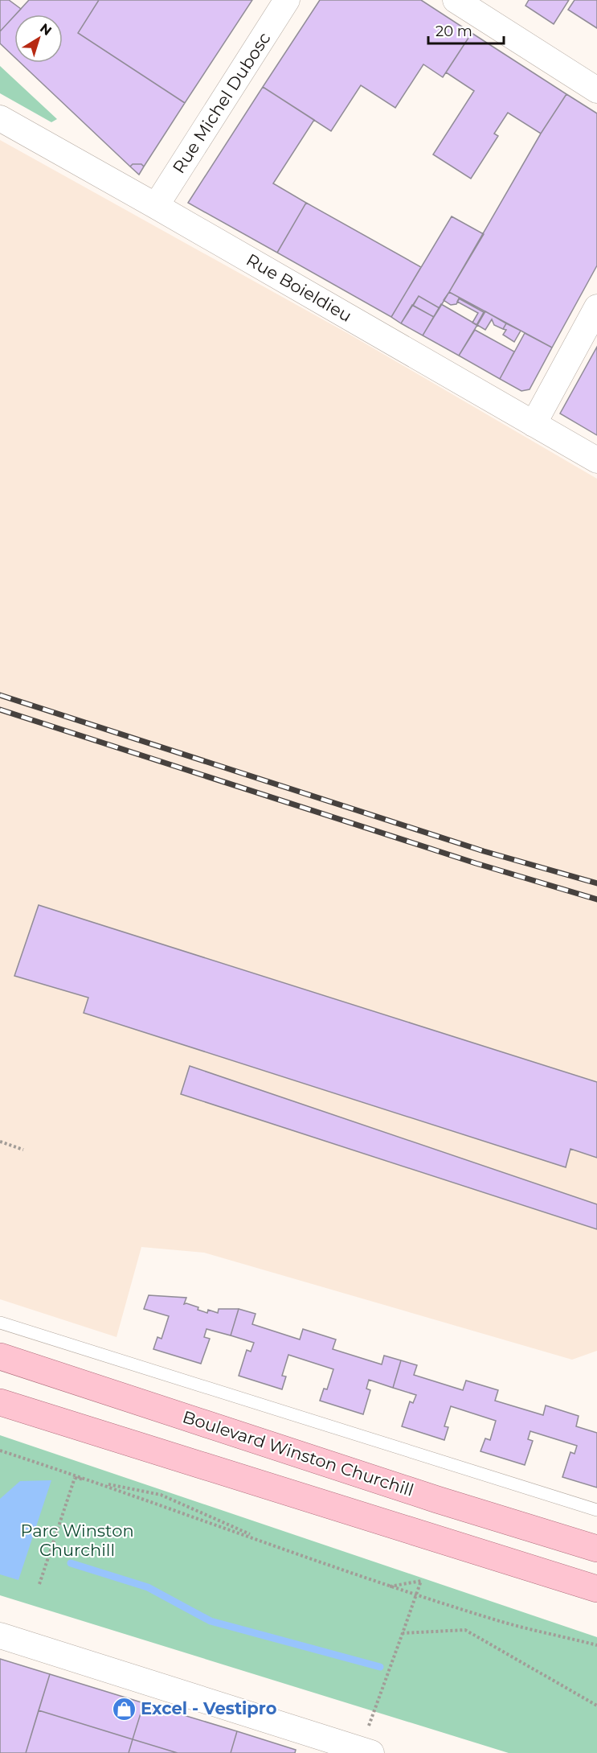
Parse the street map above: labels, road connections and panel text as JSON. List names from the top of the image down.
{
  "streets": {
    "main road": ["Boulevard Winston Churchill"],
    "street": ["Rue Michel Dubosc", "Rue Boieldieu"]
  },
  "crossings": [
    ["Rue Michel Dubosc", "Rue Boieldieu"]
  ],
  "parks": ["Parc Winston Churchill"],
  "places": {
    "shop": ["Excel - Vestipro"]
  },
  "scale_bar": "20 m",
  "north": "top right"
}
